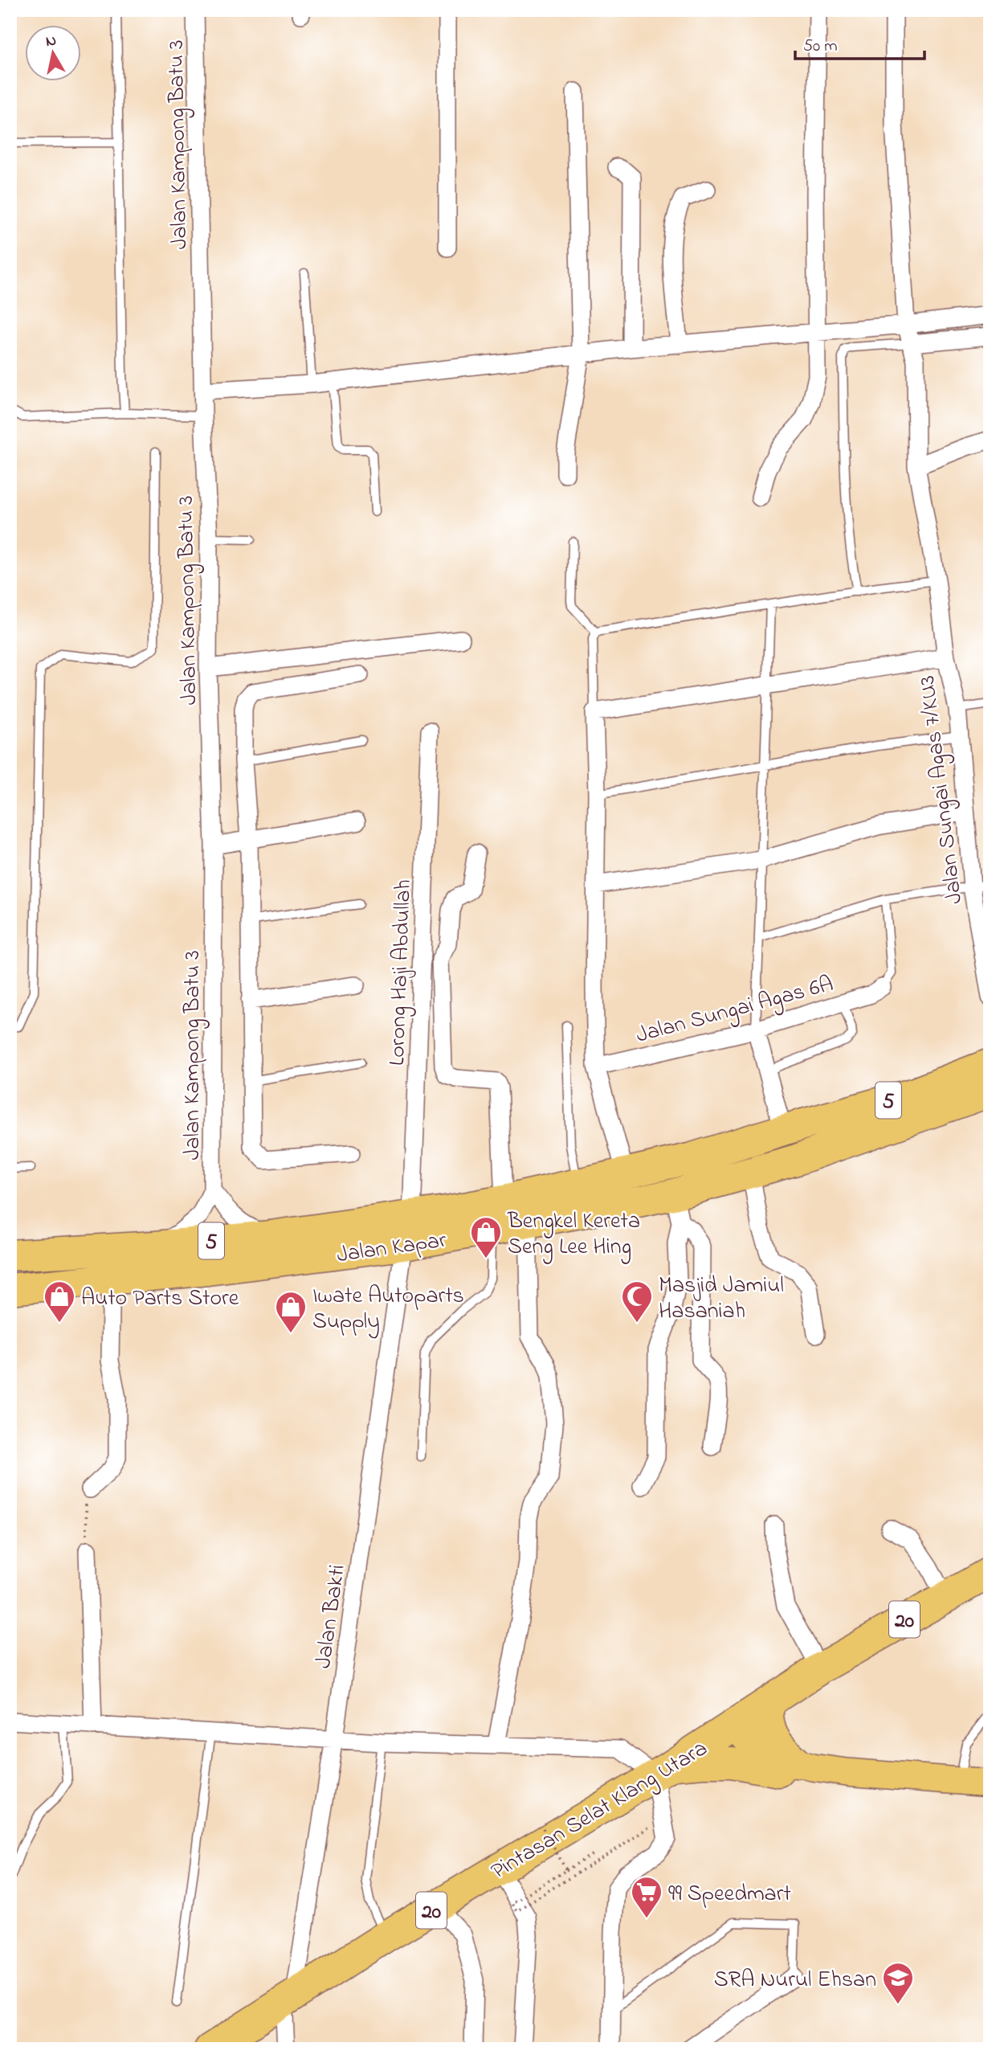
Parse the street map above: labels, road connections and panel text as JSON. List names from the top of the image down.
{
  "streets": {
    "highway": [
      "5",
      "Jalan Kapar",
      "20",
      "Pintasan Selat Klang Utara"
    ],
    "street": [
      "Jalan Kampong Batu 3",
      "Jalan Sungai Agas 7/KU3",
      "Lorong Haji Abdullah",
      "Jalan Sungai Agas 6A",
      "Jalan Bakti"
    ]
  },
  "crossings": [
    ["Lorong Haji Abdullah", "Jalan Kapar"],
    ["Jalan Kapar", "Jalan Bakti"],
    ["Jalan Bakti", "Pintasan Selat Klang Utara"]
  ],
  "places": {
    "shop": ["Bengkel Kereta Seng Lee Hing", "Auto Parts Store", "Iwate Autoparts Supply"],
    "mosque": ["Masjid Jamiul Hasaniah"],
    "supermarket": ["99 Speedmart"],
    "school or university": ["SRA Nurul Ehsan"]
  },
  "scale_bar": "50 m",
  "north": "top"
}
